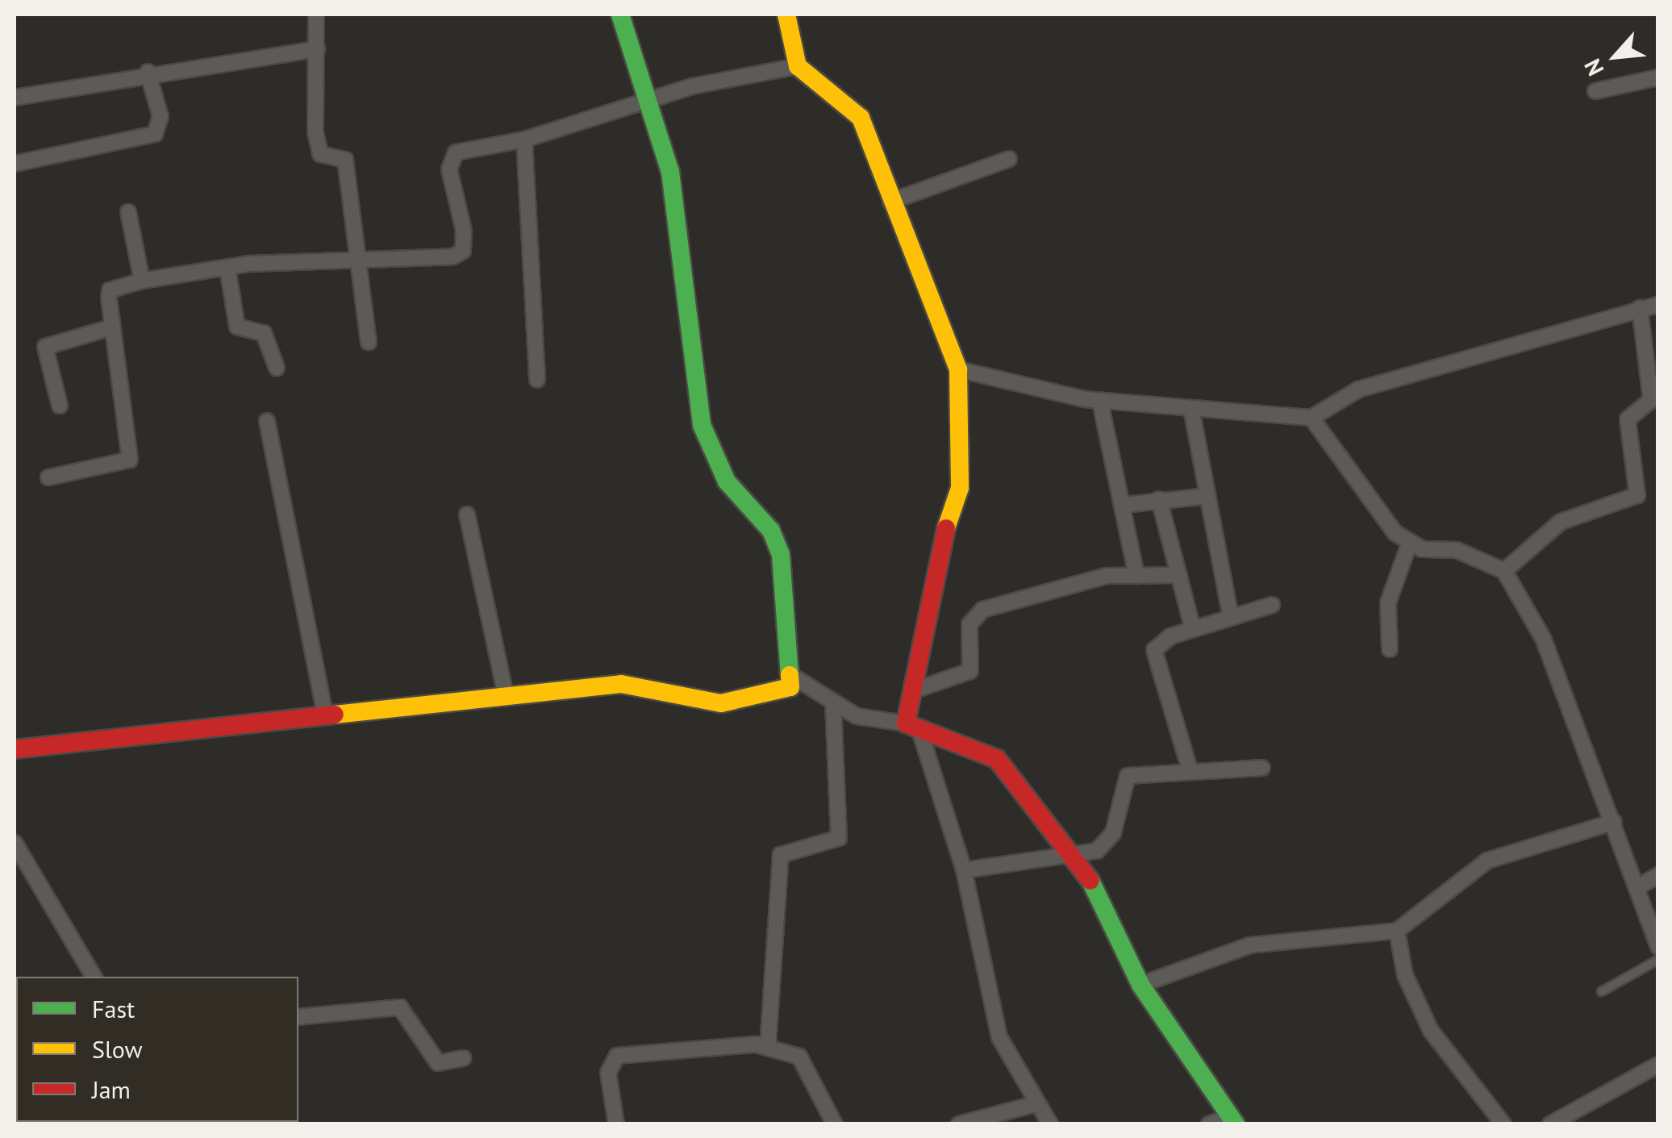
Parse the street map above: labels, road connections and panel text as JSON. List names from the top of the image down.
{
  "legend": ["Fast", "Slow", "Jam"],
  "north": "bottom left"
}
